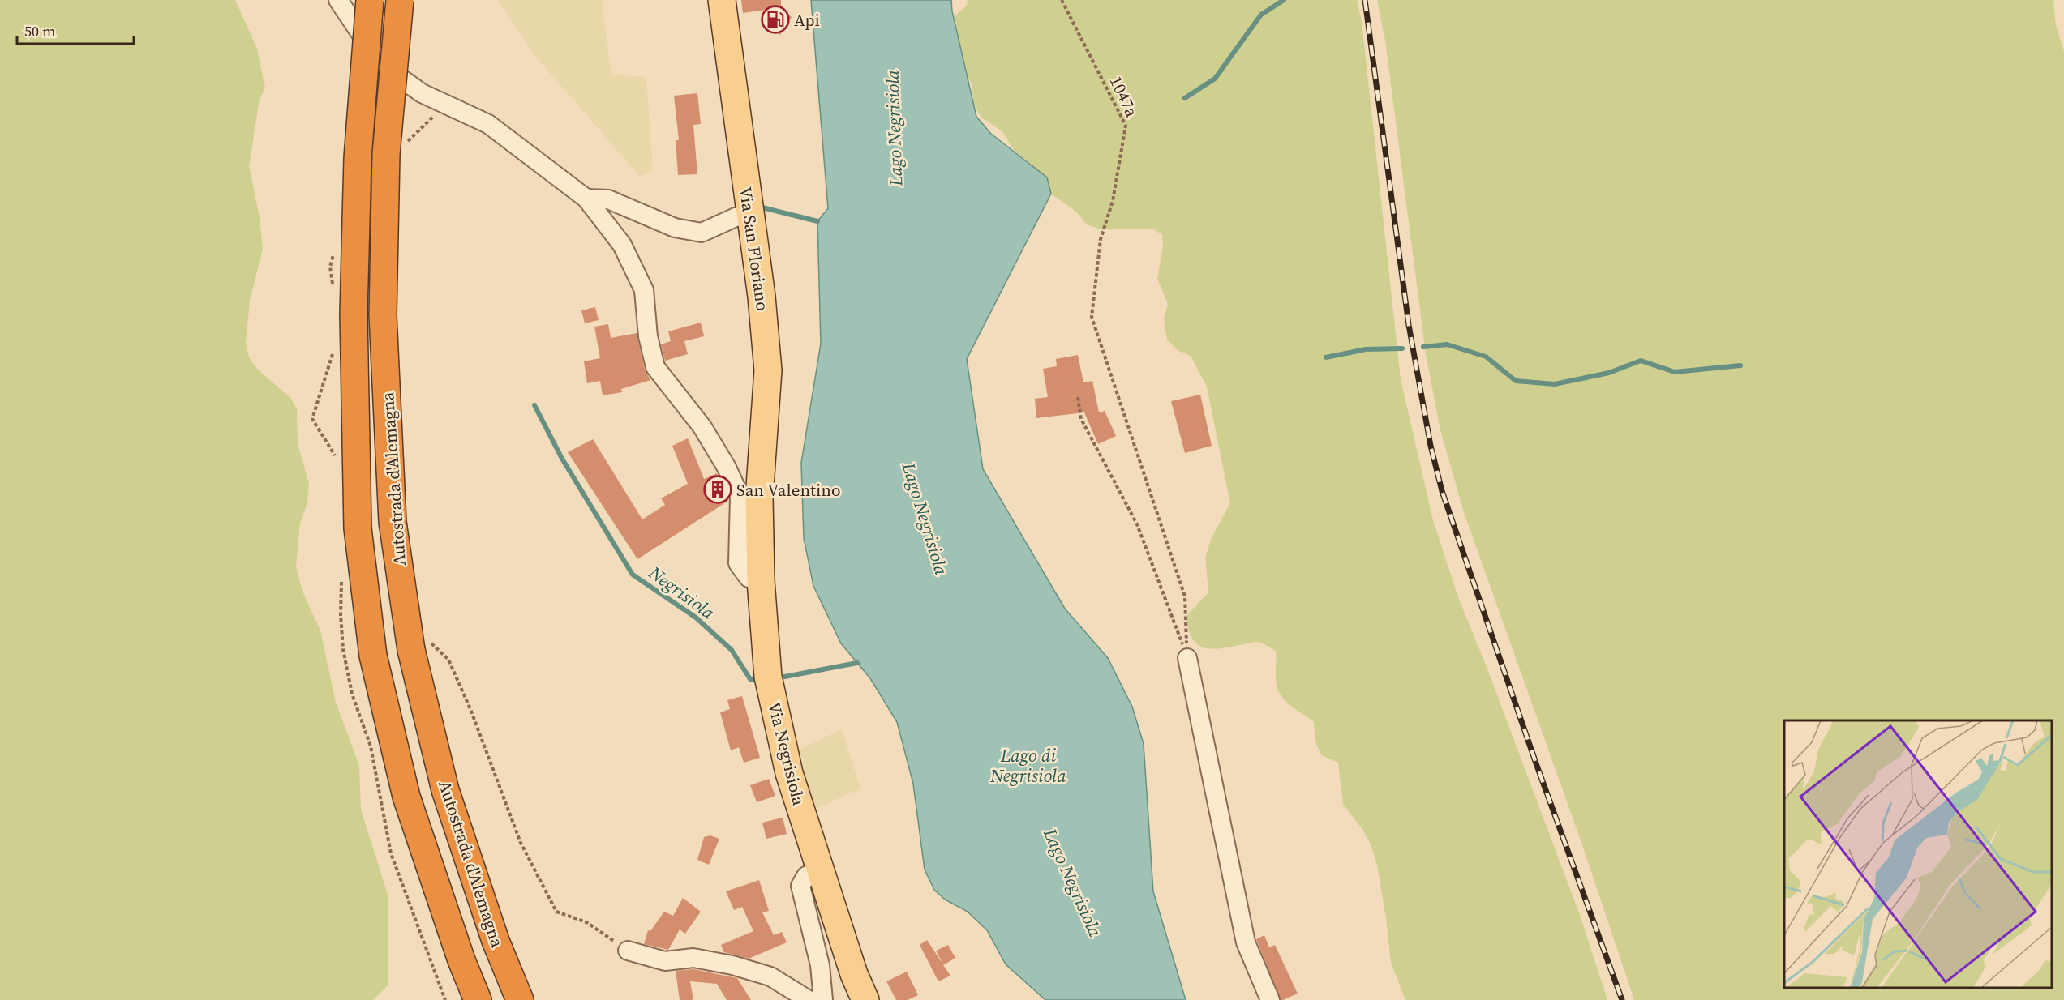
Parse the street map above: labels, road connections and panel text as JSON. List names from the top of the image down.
{
  "streets": {
    "highway": ["Autostrada d'Alemagna"],
    "main road": ["Via San Floriano", "Via Negrisiola"],
    "path": ["1047a"]
  },
  "crossings": [
    ["Via San Floriano", "Via Negrisiola"]
  ],
  "water": ["Lago Negrisiola", "Negrisiola", "Lago di Negrisiola"],
  "places": {
    "fuel station": ["Api"],
    "building": ["San Valentino"]
  },
  "scale_bar": "50 m"
}
